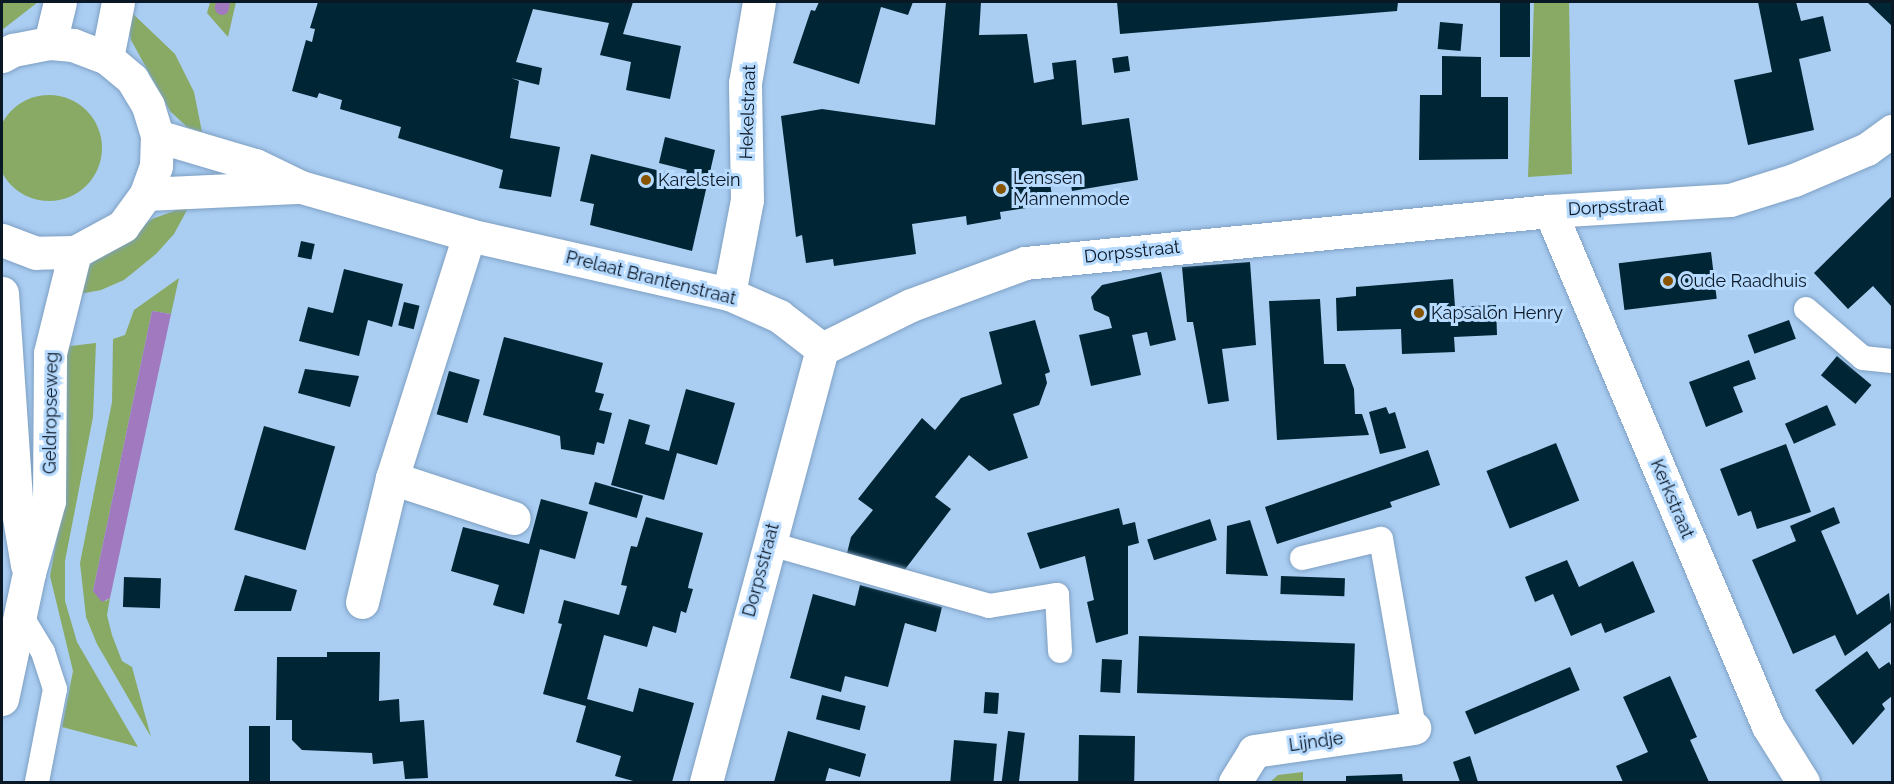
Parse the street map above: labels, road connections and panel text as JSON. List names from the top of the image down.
{
  "streets": {
    "street": [
      "Hekelstraat",
      "Dorpsstraat",
      "Prelaat Brantenstraat",
      "Geldropseweg",
      "Kerkstraat",
      "Lijndje"
    ]
  },
  "crossings": [
    ["Hekelstraat", "Prelaat Brantenstraat"],
    ["Dorpsstraat", "Prelaat Brantenstraat"],
    ["Dorpsstraat", "Kerkstraat"]
  ],
  "places": [
    "Karelstein",
    "Lenssen Mannenmode",
    "Oude Raadhuis",
    "Kapsalon Henry"
  ]
}
